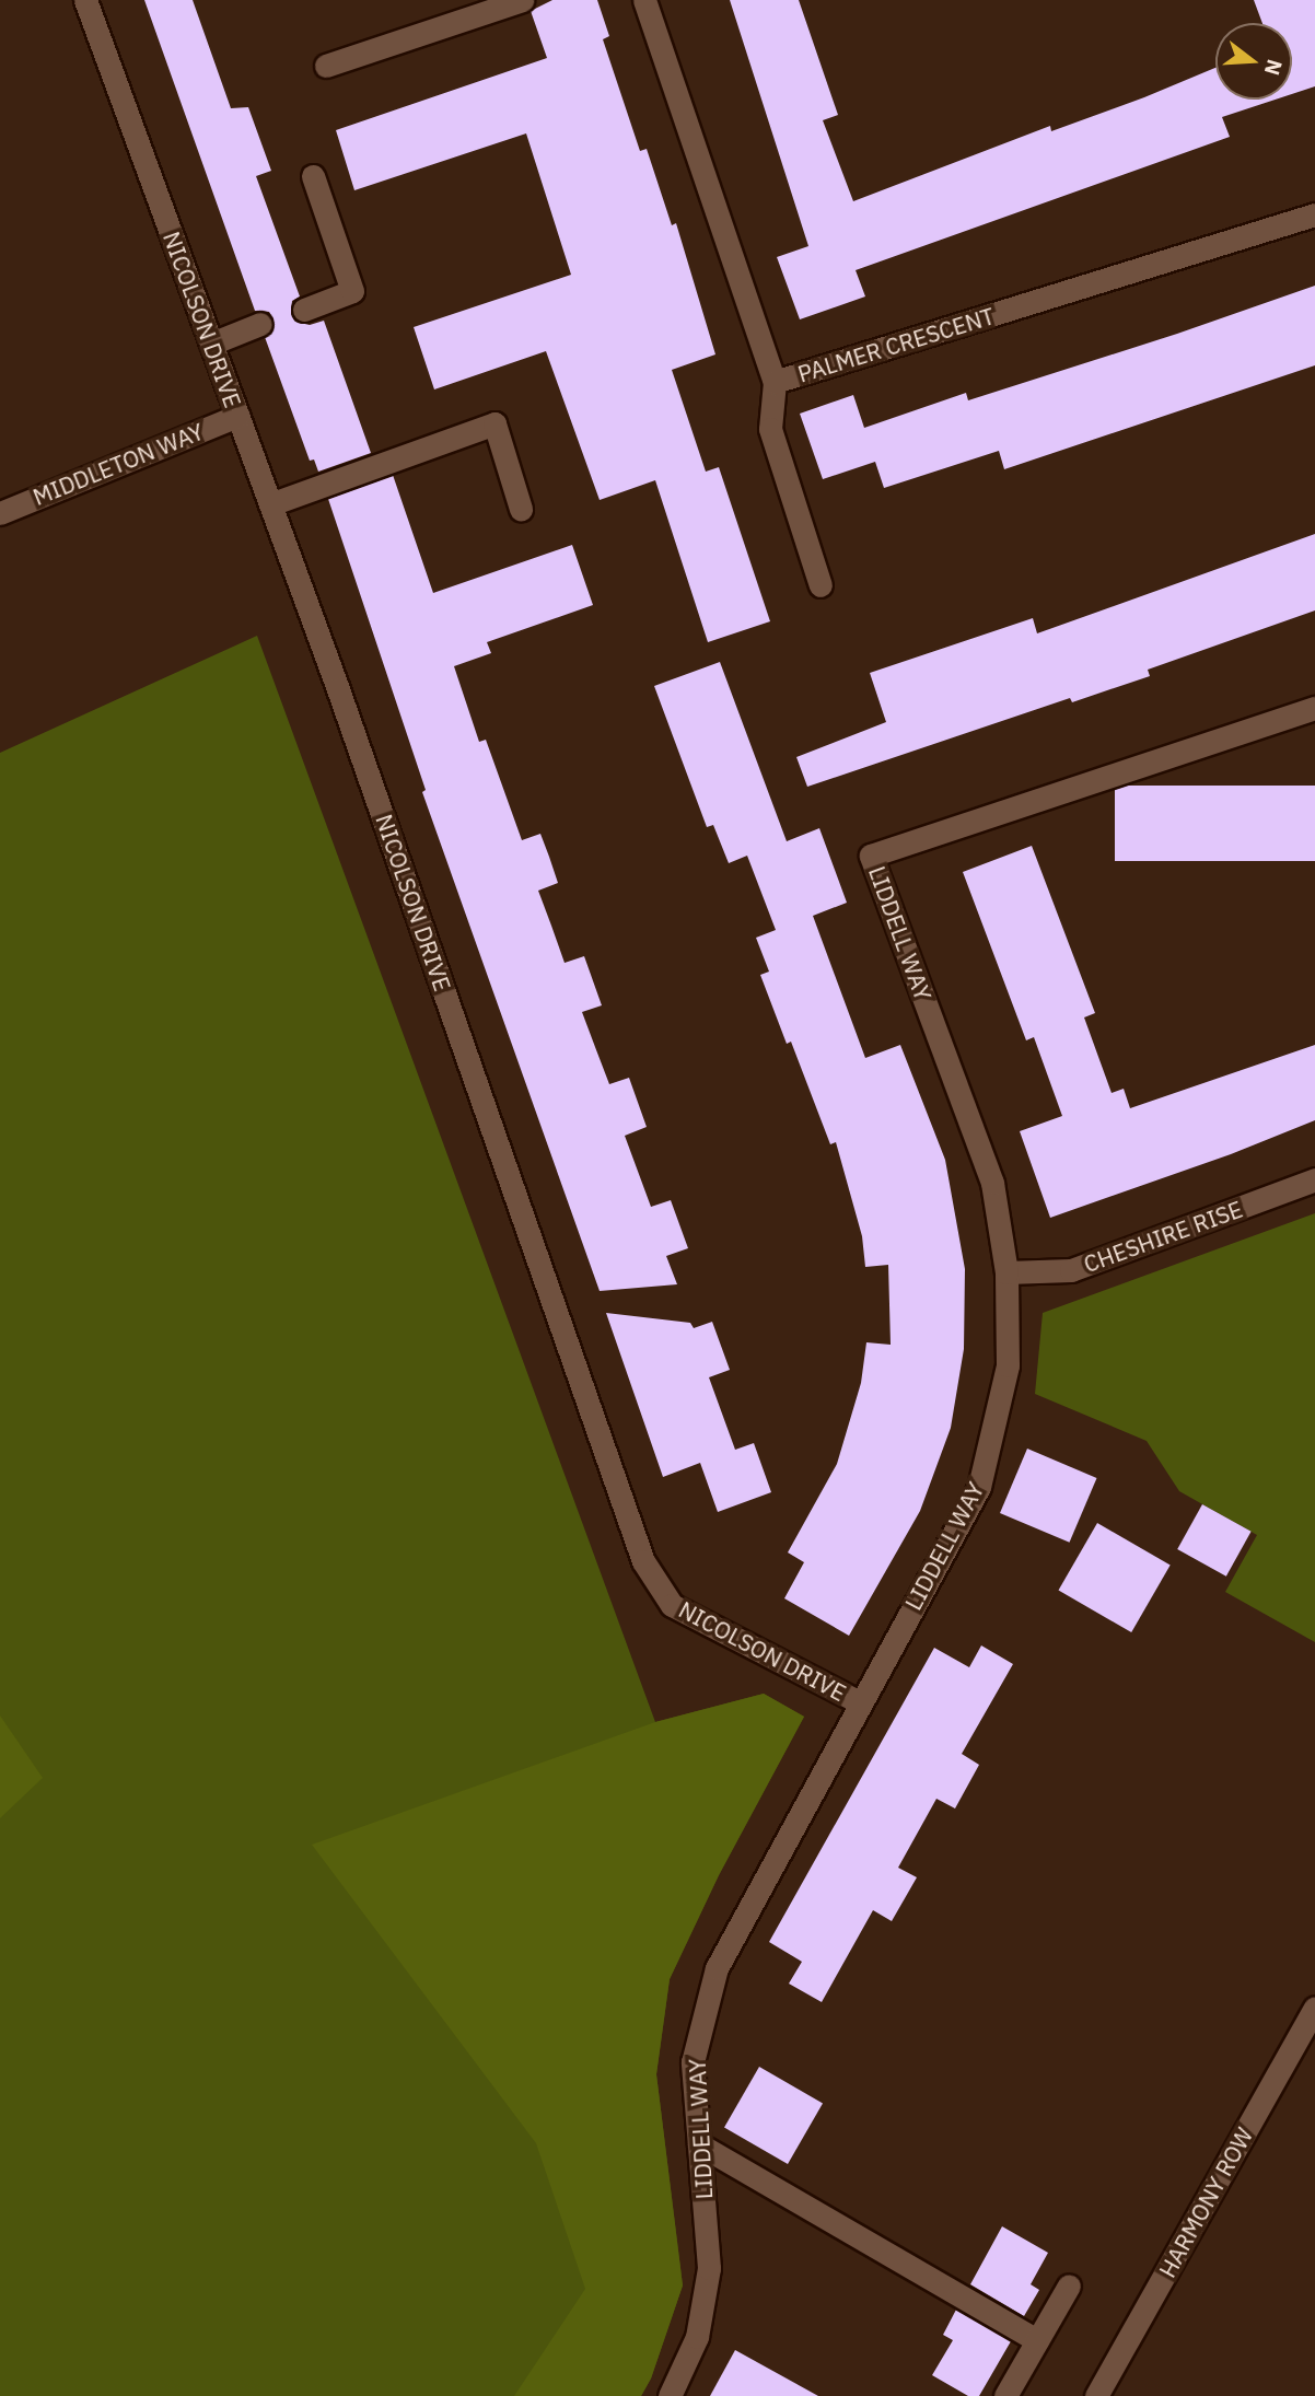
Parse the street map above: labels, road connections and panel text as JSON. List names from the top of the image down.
{
  "streets": {
    "street": [
      "NICOLSON DRIVE",
      "PALMER CRESCENT",
      "MIDDLETON WAY",
      "LIDDELL WAY",
      "CHESHIRE RISE",
      "HARMONY ROW"
    ]
  },
  "crossings": [
    ["NICOLSON DRIVE", "MIDDLETON WAY"],
    ["NICOLSON DRIVE", "LIDDELL WAY"],
    ["LIDDELL WAY", "CHESHIRE RISE"]
  ],
  "north": "right"
}
